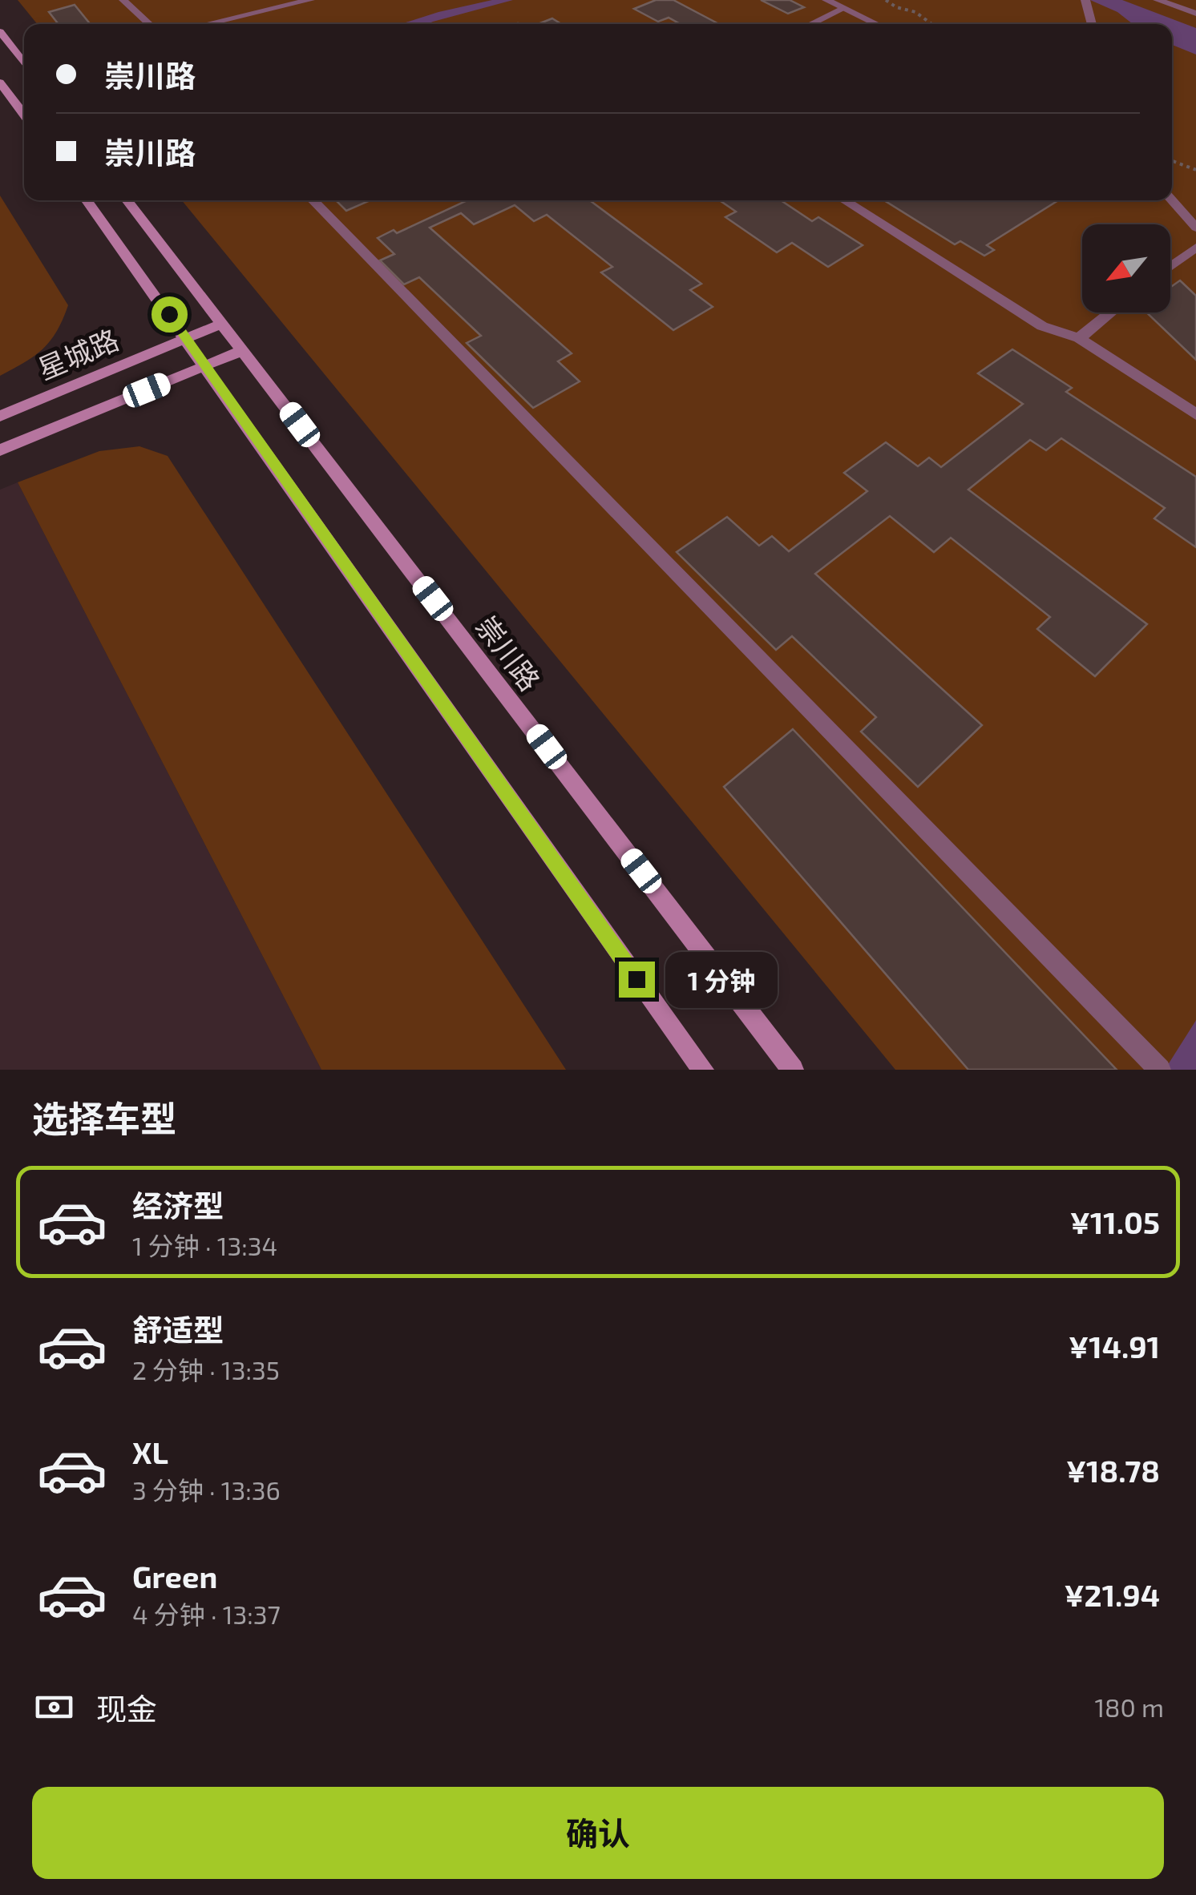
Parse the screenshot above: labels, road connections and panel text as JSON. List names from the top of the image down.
{
  "streets": {
    "main road": ["星城路", "崇川路"]
  },
  "crossings": [
    ["星城路", "崇川路"]
  ],
  "north": "bottom left",
  "page": {
    "banner": ["崇川路", "崇川路"],
    "bubble": "1 分钟",
    "heading": "选择车型",
    "list": [
      {
        "name": "经济型",
        "note": "1 分钟 · 13:34",
        "value": "¥11.05"
      },
      {
        "name": "舒适型",
        "note": "2 分钟 · 13:35",
        "value": "¥14.91"
      },
      {
        "name": "XL",
        "note": "3 分钟 · 13:36",
        "value": "¥18.78"
      },
      {
        "name": "Green",
        "note": "4 分钟 · 13:37",
        "value": "¥21.94"
      }
    ],
    "pay": ["现金", "180 m"],
    "buttons": "确认"
  }
}
